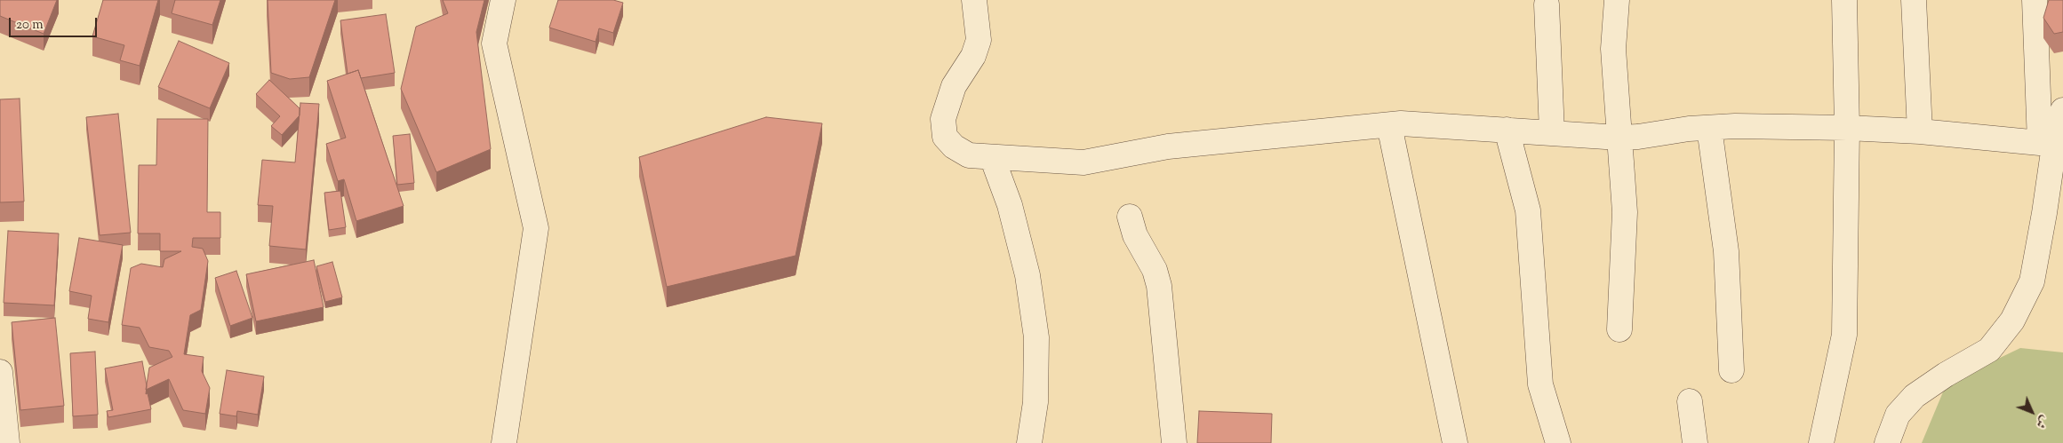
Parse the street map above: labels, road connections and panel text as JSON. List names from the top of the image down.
{
  "scale_bar": "20 m",
  "north": "bottom right"
}
